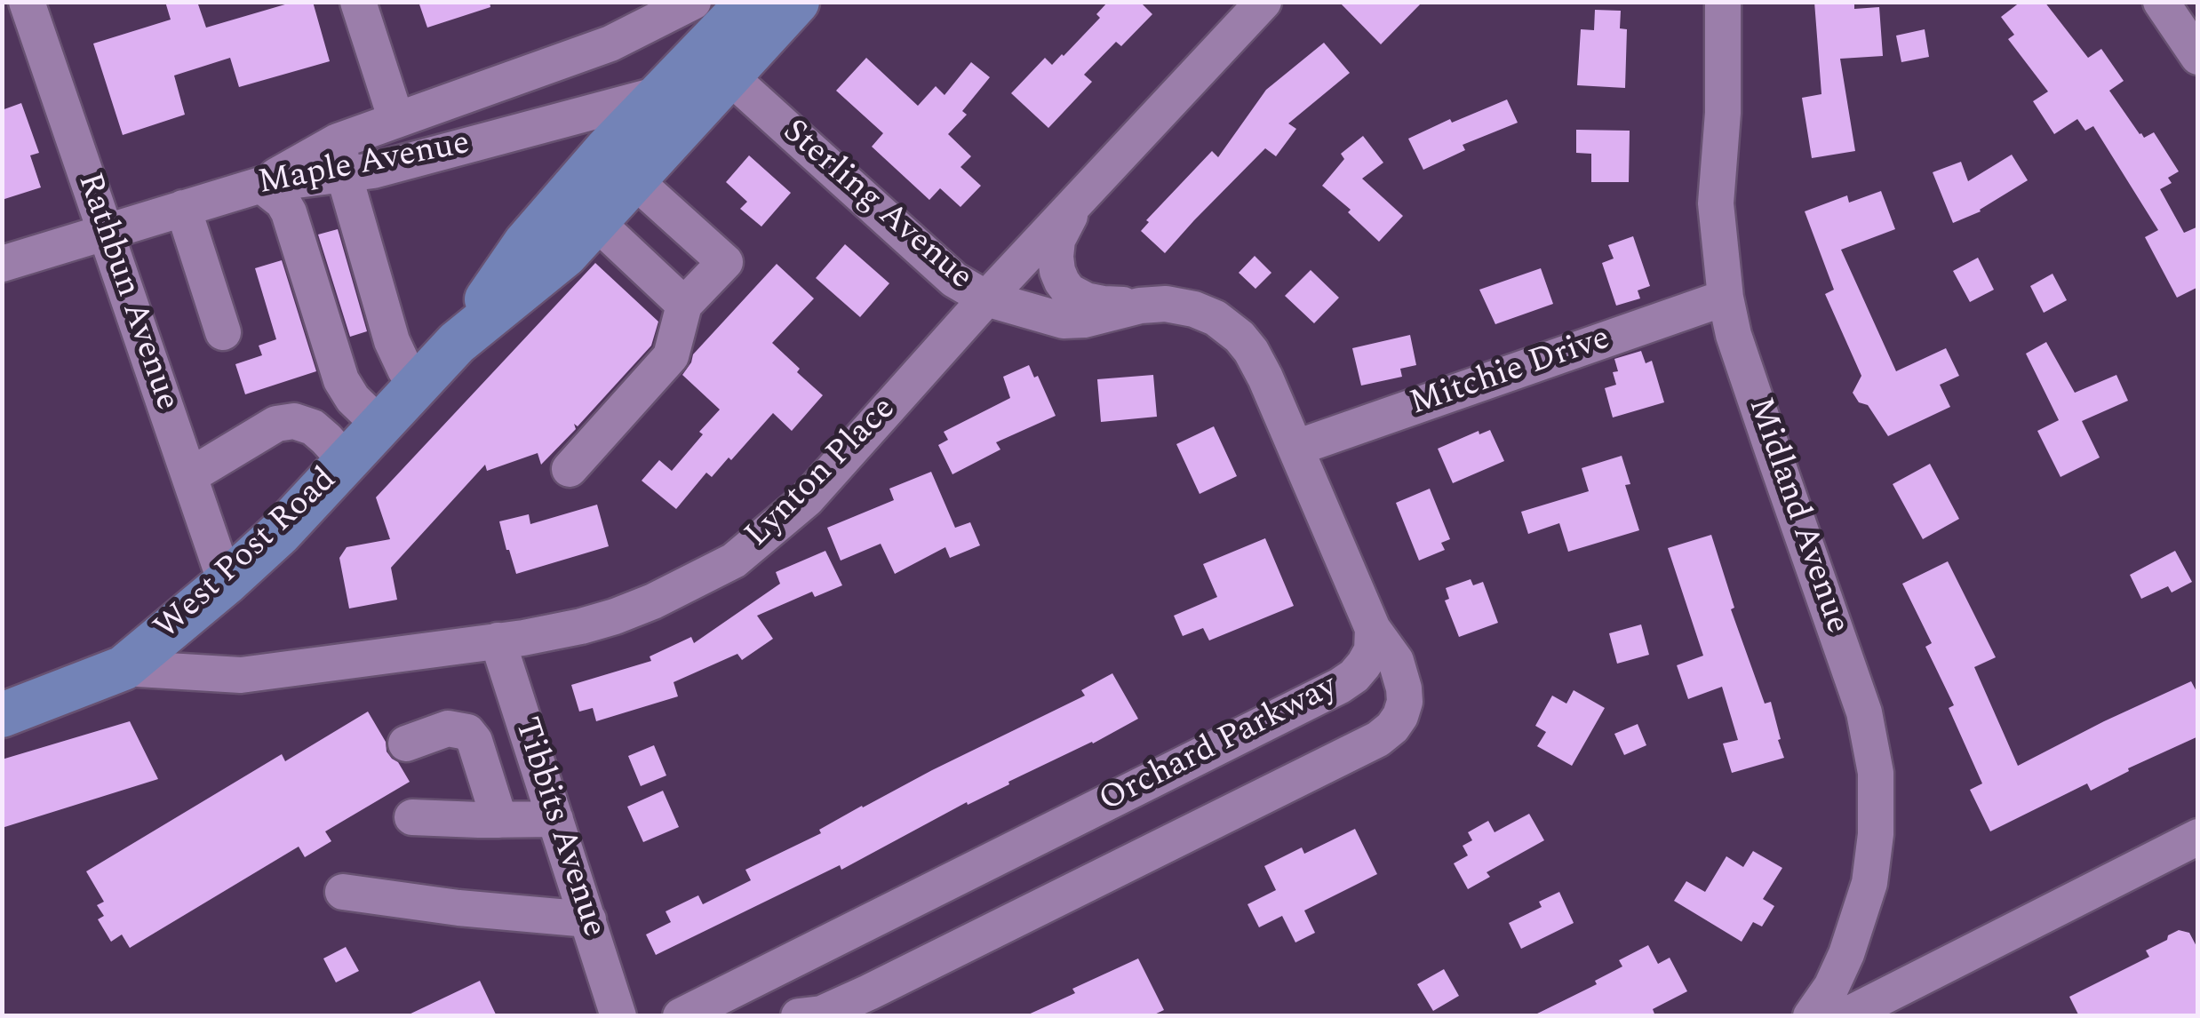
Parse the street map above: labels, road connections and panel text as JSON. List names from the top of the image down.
{
  "streets": {
    "main road": ["West Post Road"],
    "street": [
      "Maple Avenue",
      "Sterling Avenue",
      "Rathbun Avenue",
      "Mitchie Drive",
      "Lynton Place",
      "Midland Avenue",
      "Orchard Parkway",
      "Tibbits Avenue"
    ]
  },
  "crossings": [
    ["Maple Avenue", "Sterling Avenue"],
    ["Maple Avenue", "Rathbun Avenue"],
    ["Maple Avenue", "West Post Road"],
    ["Sterling Avenue", "Mitchie Drive"],
    ["Sterling Avenue", "Lynton Place"],
    ["Sterling Avenue", "West Post Road"],
    ["Sterling Avenue", "Orchard Parkway"],
    ["Rathbun Avenue", "West Post Road"],
    ["Mitchie Drive", "Midland Avenue"],
    ["Lynton Place", "West Post Road"],
    ["Lynton Place", "Tibbits Avenue"]
  ]
}
